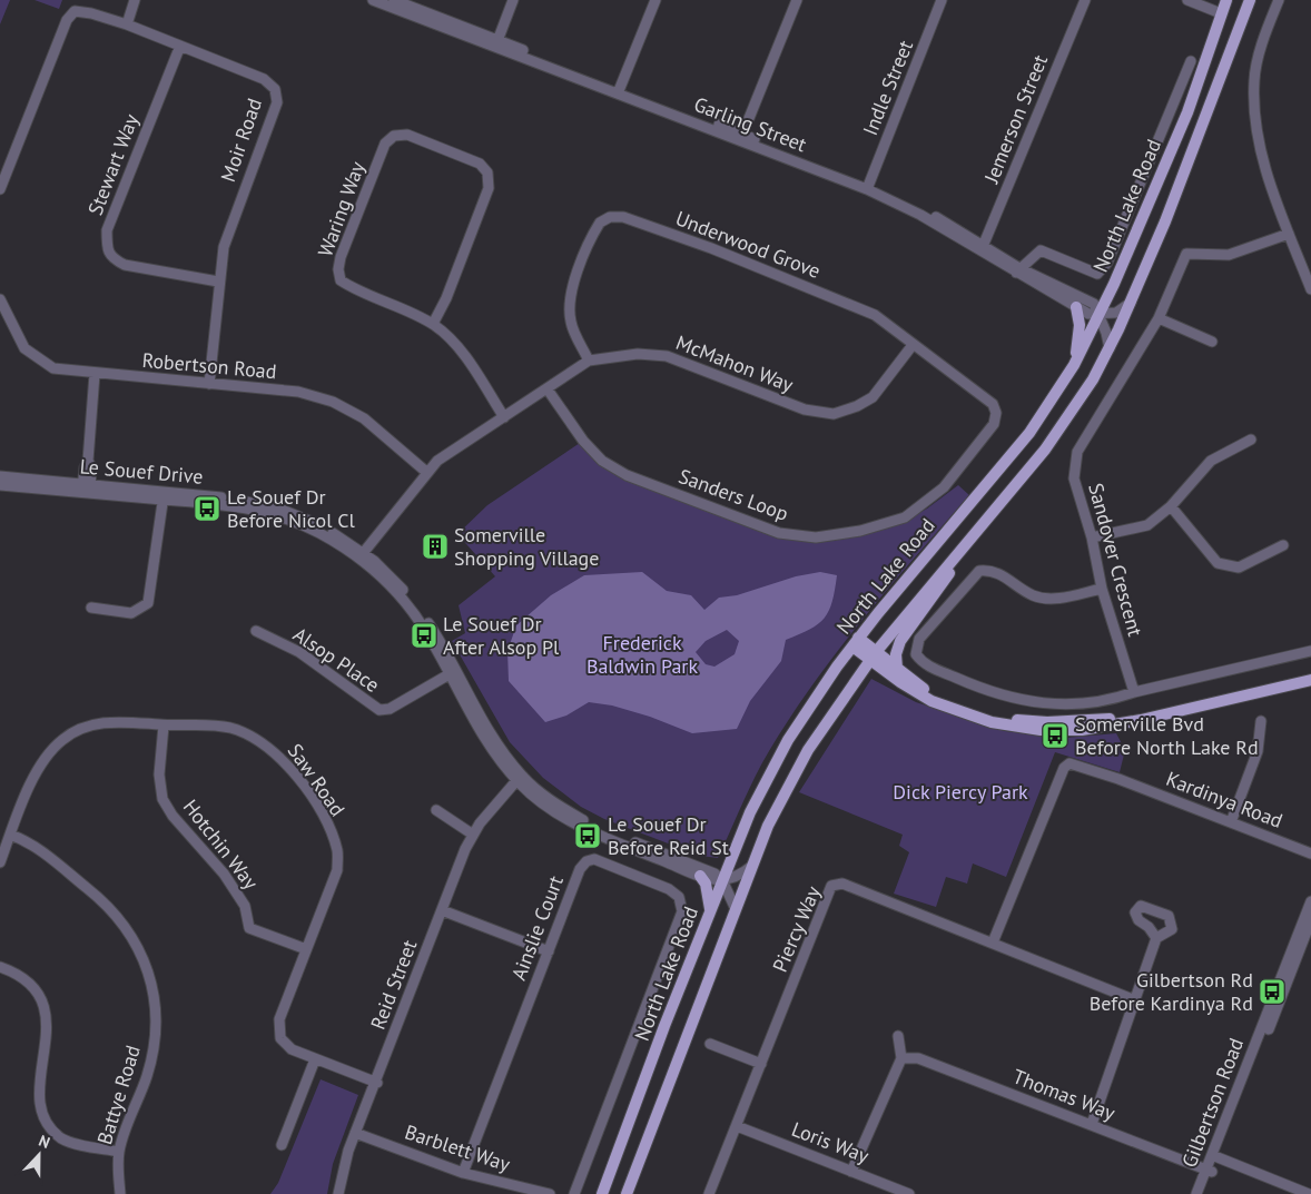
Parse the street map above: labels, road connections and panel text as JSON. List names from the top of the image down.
{
  "streets": {
    "main road": ["North Lake Road"],
    "street": [
      "Indle Street",
      "Jemerson Street",
      "Garling Street",
      "Moir Road",
      "Stewart Way",
      "Waring Way",
      "Underwood Grove",
      "McMahon Way",
      "Robertson Road",
      "Le Souef Drive",
      "Sanders Loop",
      "Sandover Crescent",
      "Alsop Place",
      "Saw Road",
      "Kardinya Road",
      "Hotchin Way",
      "Ainslie Court",
      "Piercy Way",
      "Reid Street",
      "Battye Road",
      "Thomas Way",
      "Gilbertson Road",
      "Loris Way",
      "Barblett Way"
    ]
  },
  "crossings": [
    ["Indle Street", "Garling Street"],
    ["Jemerson Street", "Garling Street"],
    ["Garling Street", "North Lake Road"],
    ["Moir Road", "Stewart Way"],
    ["Moir Road", "Robertson Road"],
    ["North Lake Road", "Le Souef Drive"],
    ["Waring Way", "McMahon Way"],
    ["Underwood Grove", "McMahon Way"],
    ["Underwood Grove", "Sanders Loop"],
    ["McMahon Way", "Robertson Road"],
    ["McMahon Way", "Le Souef Drive"],
    ["McMahon Way", "Sanders Loop"],
    ["Le Souef Drive", "Alsop Place"],
    ["Le Souef Drive", "Reid Street"],
    ["Saw Road", "Hotchin Way"],
    ["Saw Road", "Reid Street"],
    ["Saw Road", "Battye Road"],
    ["Kardinya Road", "Piercy Way"],
    ["Ainslie Court", "Barblett Way"],
    ["Piercy Way", "Loris Way"],
    ["Reid Street", "Barblett Way"],
    ["Thomas Way", "Gilbertson Road"]
  ],
  "parks": ["Frederick Baldwin Park", "Dick Piercy Park"],
  "places": {
    "bus stop": [
      "Le Souef Dr Before Nicol Cl",
      "Le Souef Dr After Alsop Pl",
      "Somerville Bvd Before North Lake Rd",
      "Le Souef Dr Before Reid St",
      "Gilbertson Rd Before Kardinya Rd"
    ],
    "building": ["Somerville Shopping Village"]
  },
  "north": "top"
}
